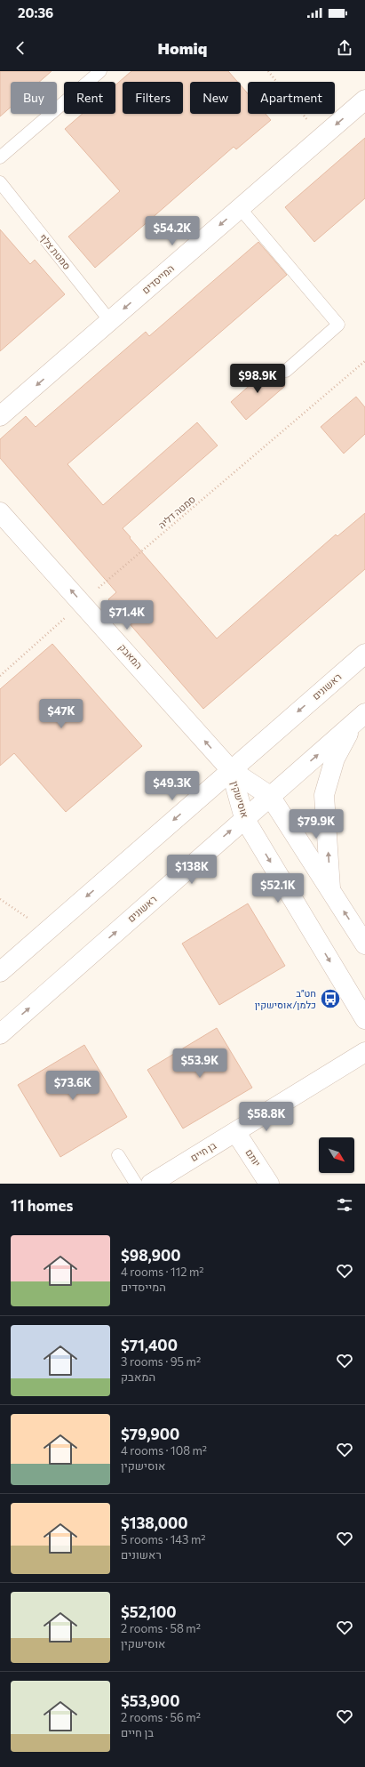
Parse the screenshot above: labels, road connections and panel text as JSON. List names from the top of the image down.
{
  "streets": {
    "street": [
      "המייסדים",
      "המאבק",
      "ראשונים",
      "אוסישקין",
      "בן חיים",
      "יותם"
    ],
    "lane": ["סמטת צלף"],
    "path": ["סמטה דליה"]
  },
  "crossings": [
    ["סמטת צלף", "המייסדים"],
    ["סמטה דליה", "המאבק"],
    ["המאבק", "ראשונים"],
    ["המאבק", "אוסישקין"],
    ["ראשונים", "אוסישקין"],
    ["בן חיים", "יותם"]
  ],
  "one_way": ["המייסדים", "המאבק"],
  "places": {
    "bus stop": ["חט״ב כלמן/אוסישקין"]
  },
  "north": "bottom right",
  "page": {
    "status": "20:36",
    "header": "Homiq",
    "chip": [
      "Buy",
      "Rent",
      "Filters",
      "New",
      "Apartment"
    ],
    "price": [
      "$54.2K",
      "$98.9K",
      "$71.4K",
      "$47K",
      "$49.3K",
      "$79.9K",
      "$138K",
      "$52.1K",
      "$53.9K",
      "$73.6K",
      "$58.8K"
    ],
    "heading": "11 homes",
    "list": [
      {
        "name": "$98,900",
        "note": "4 rooms · 112 m² · המייסדים"
      },
      {
        "name": "$71,400",
        "note": "3 rooms · 95 m² · המאבק"
      },
      {
        "name": "$79,900",
        "note": "4 rooms · 108 m² · אוסישקין"
      },
      {
        "name": "$138,000",
        "note": "5 rooms · 143 m² · ראשונים"
      },
      {
        "name": "$52,100",
        "note": "2 rooms · 58 m² · אוסישקין"
      },
      {
        "name": "$53,900",
        "note": "2 rooms · 56 m² · בן חיים"
      }
    ]
  }
}
